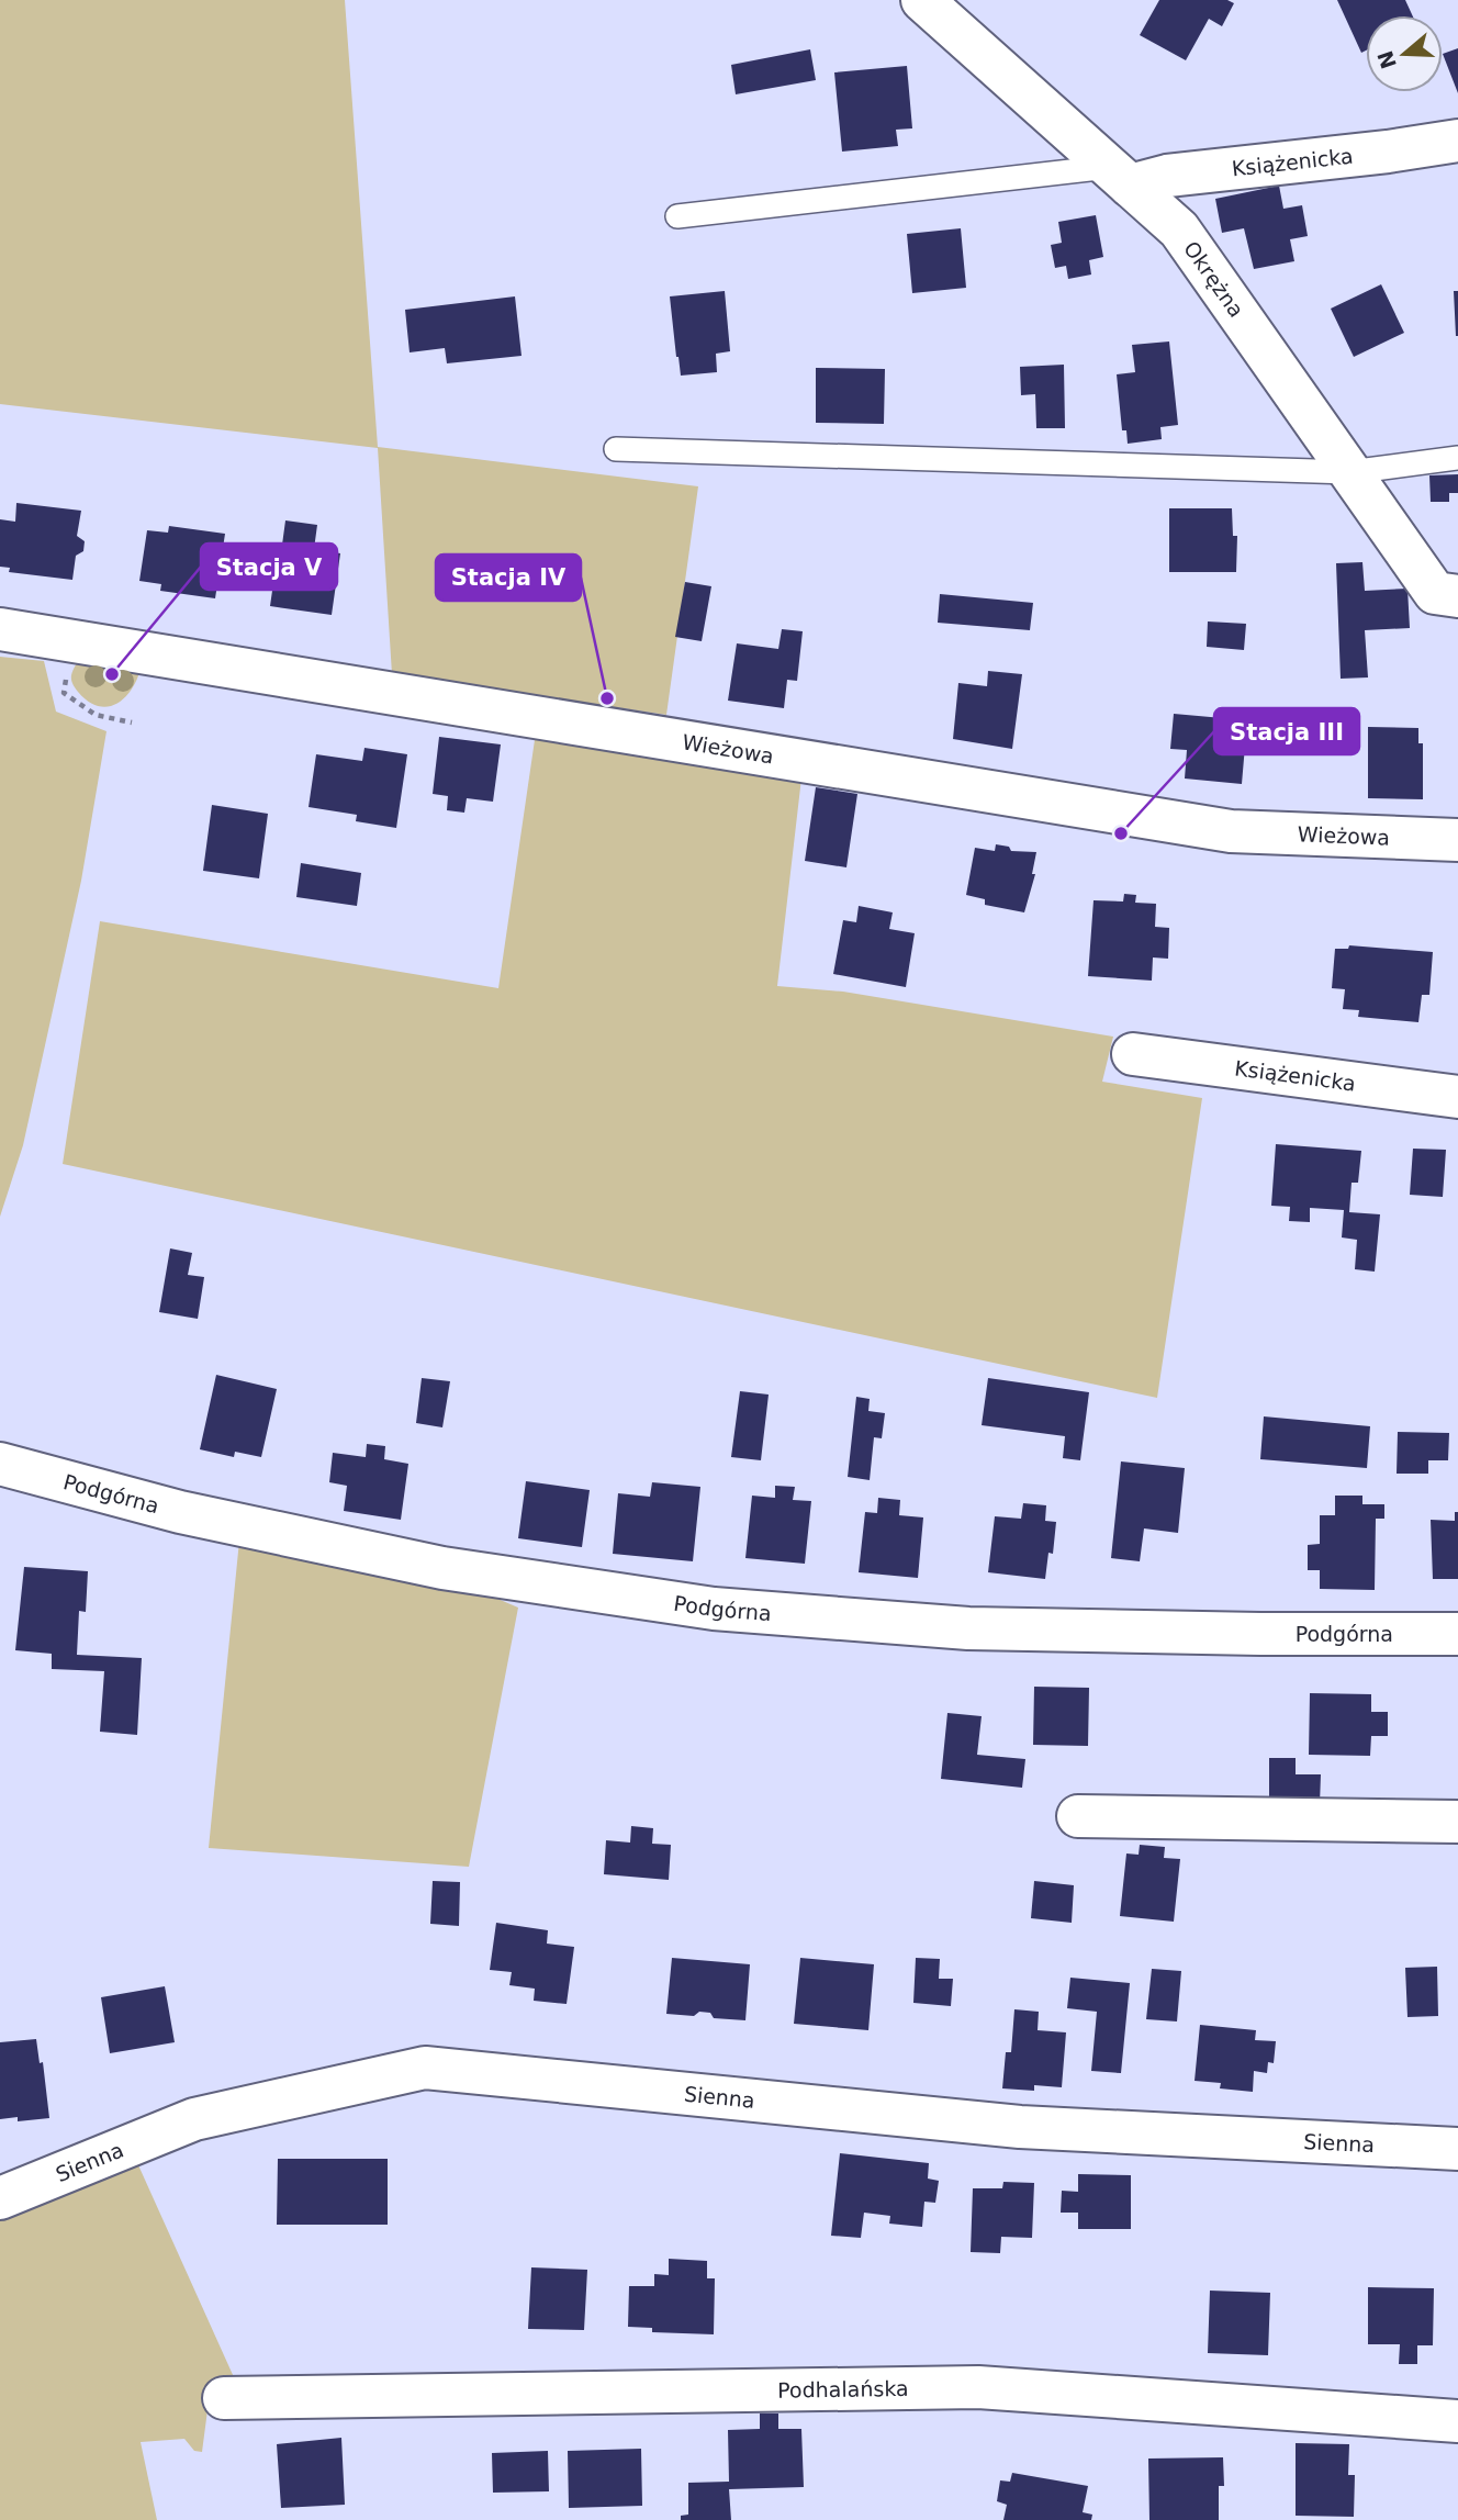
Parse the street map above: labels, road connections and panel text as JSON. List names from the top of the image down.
{
  "streets": {
    "street": [
      "Książenicka",
      "Okrężna",
      "Wieżowa",
      "Podgórna",
      "Sienna",
      "Podhalańska"
    ]
  },
  "crossings": [
    ["Książenicka", "Okrężna"]
  ],
  "places": ["Stacja V", "Stacja IV", "Stacja III"],
  "north": "left"
}
